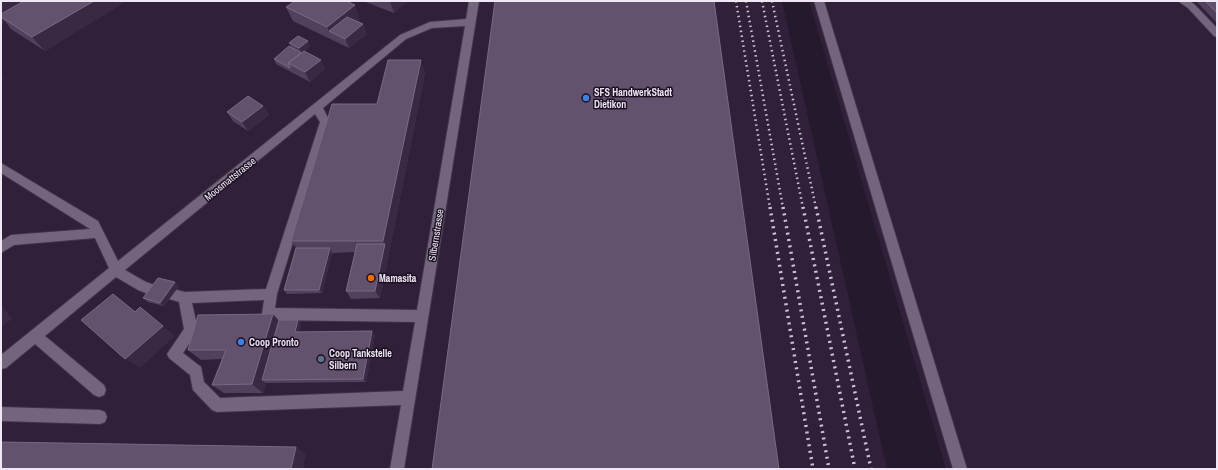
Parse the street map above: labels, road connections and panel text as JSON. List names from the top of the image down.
{
  "streets": {
    "street": ["Moosmattstrasse", "Silbernstrasse"]
  },
  "crossings": [
    ["Moosmattstrasse", "Silbernstrasse"]
  ],
  "places": [
    "SFS HandwerkStadt Dietikon",
    "Mamasita",
    "Coop Pronto",
    "Coop Tankstelle Silbern"
  ]
}
